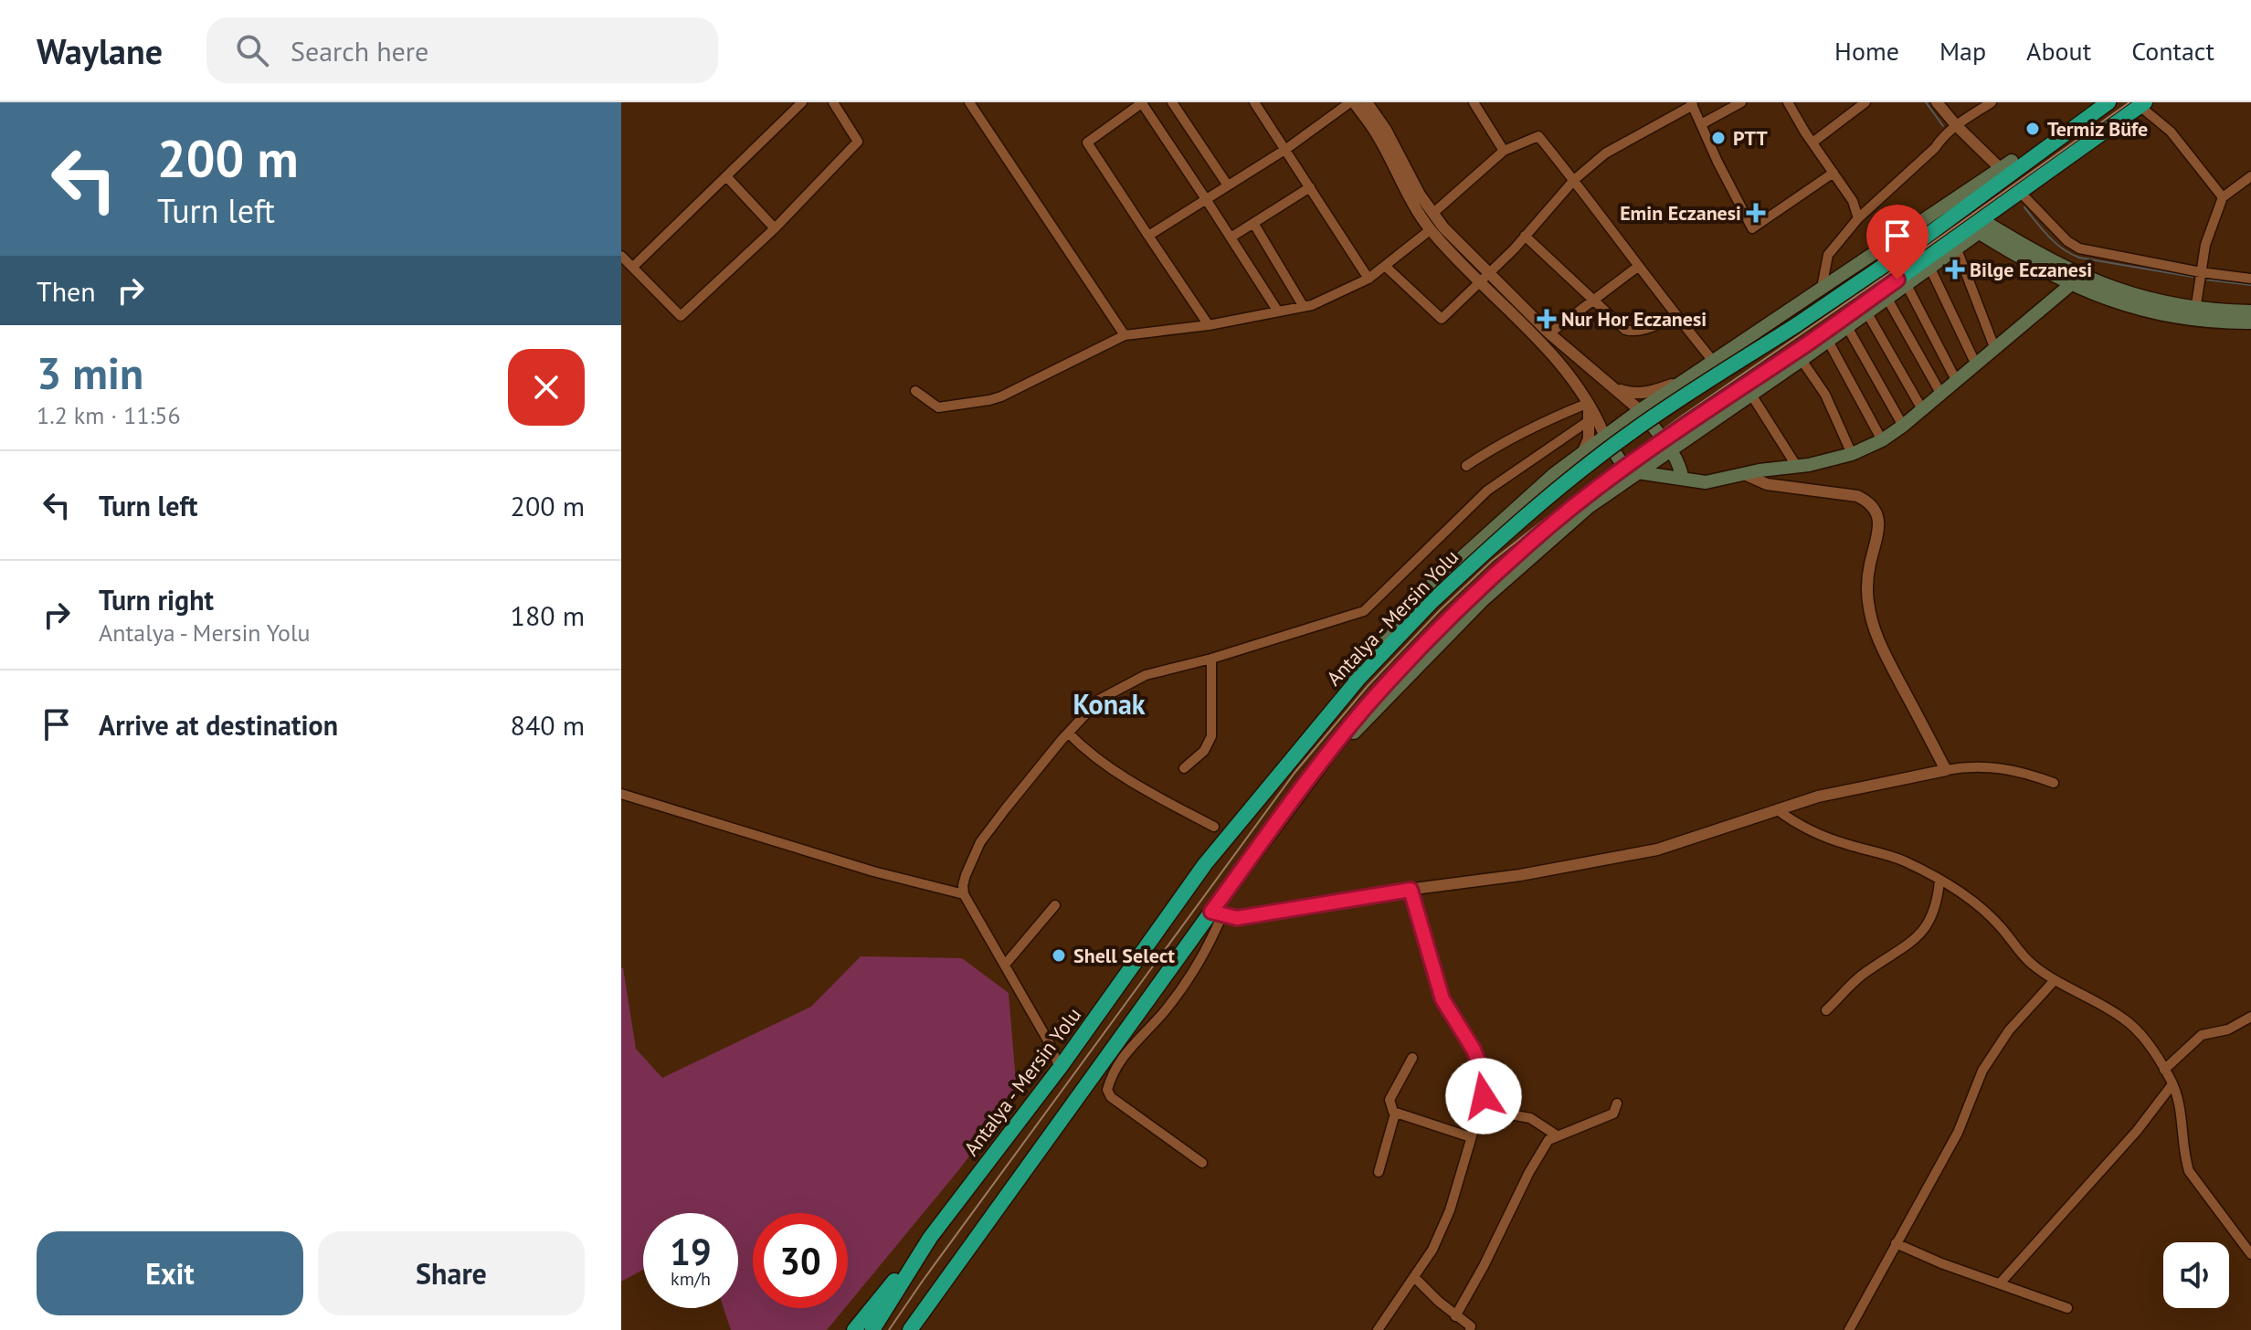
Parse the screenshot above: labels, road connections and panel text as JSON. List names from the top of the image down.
{
  "streets": {
    "highway": ["Antalya - Mersin Yolu"]
  },
  "districts": ["Konak"],
  "places": {
    "other": ["Termiz Büfe", "PTT", "Shell Select"],
    "health": ["Emin Eczanesi", "Bilge Eczanesi", "Nur Hor Eczanesi"]
  },
  "page": {
    "header": "Waylane",
    "search": "Search here",
    "nav": [
      "Home",
      "Map",
      "About",
      "Contact"
    ],
    "turn": ["200 m", "Turn left"],
    "then": "Then",
    "heading": ["3 min", "1.2 km · 11:56"],
    "list": [
      {
        "name": "Turn left",
        "value": "200 m"
      },
      {
        "name": "Turn right",
        "note": "Antalya - Mersin Yolu",
        "value": "180 m"
      },
      {
        "name": "Arrive at destination",
        "value": "840 m"
      }
    ],
    "speed": "19 km/h",
    "limit": "30",
    "buttons": ["Exit", "Share"]
  }
}
